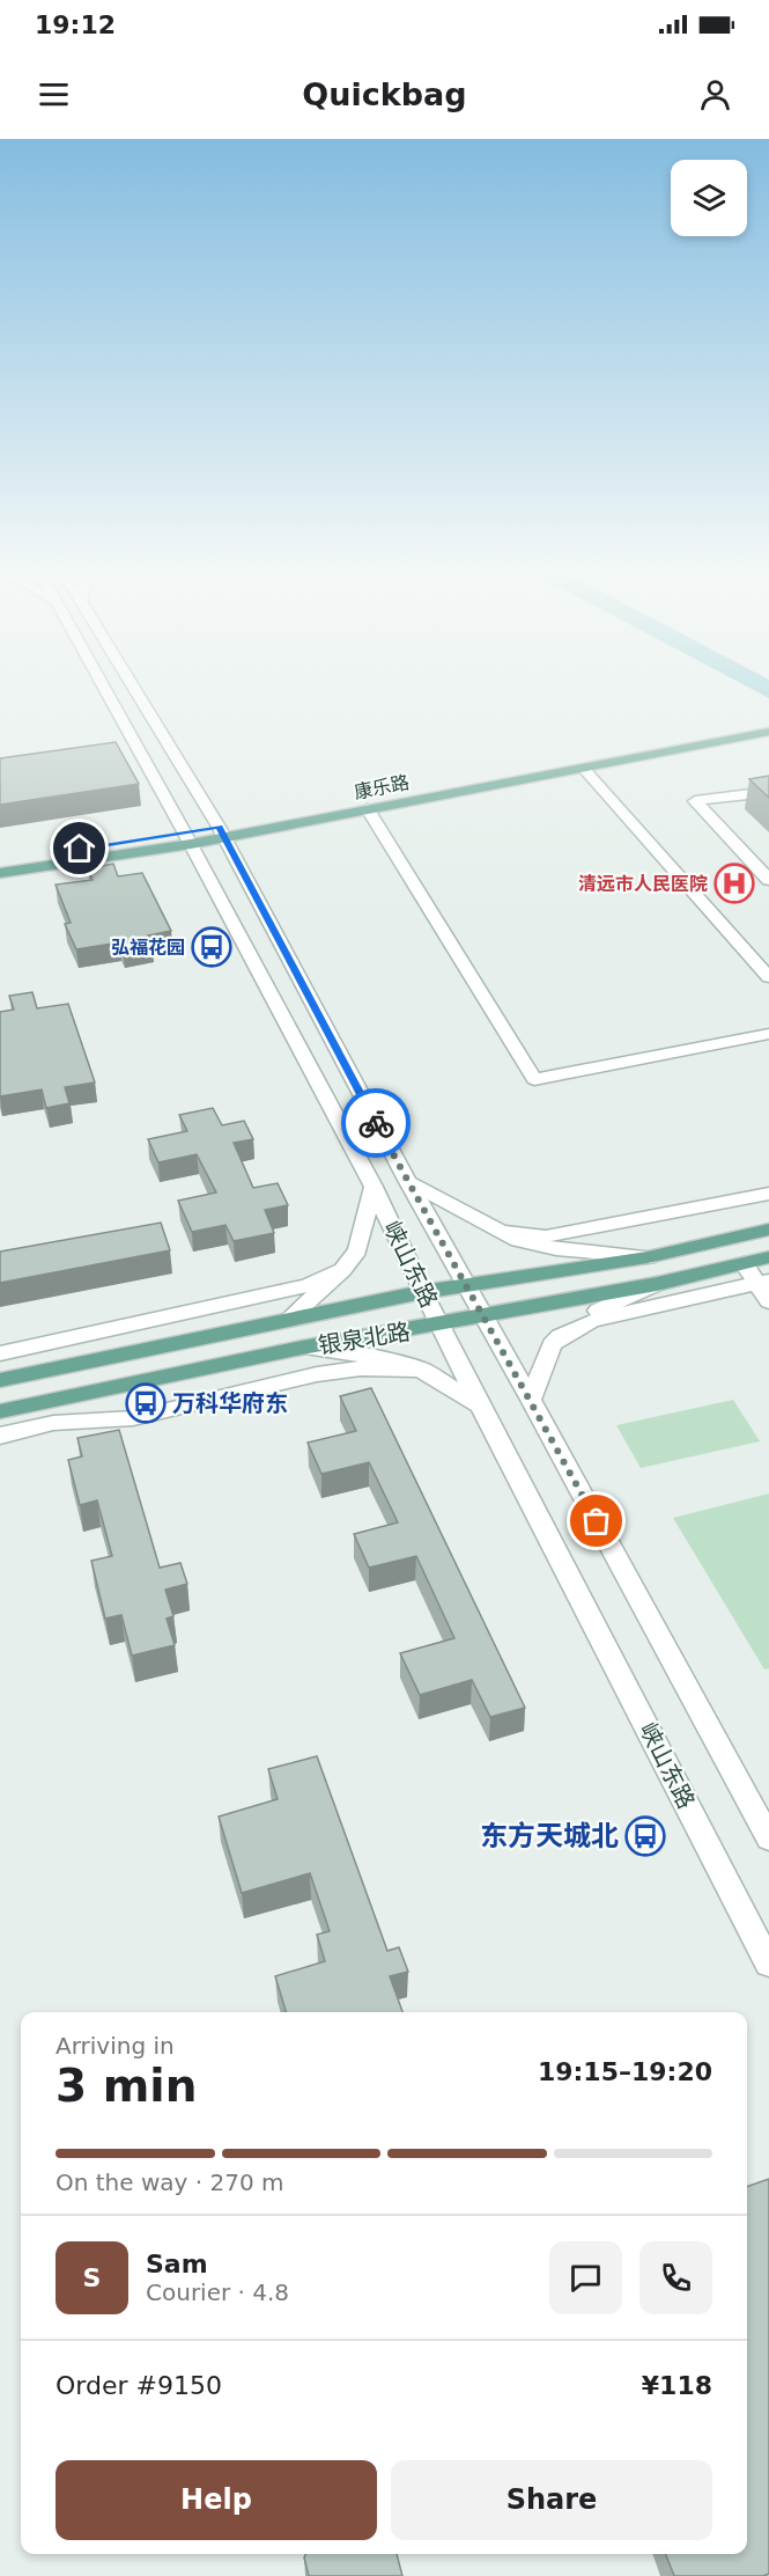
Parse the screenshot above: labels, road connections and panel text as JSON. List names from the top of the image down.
{
  "streets": {
    "main road": ["康乐路", "银泉北路"],
    "street": ["峡山东路"]
  },
  "crossings": [
    ["康乐路", "峡山东路"],
    ["峡山东路", "银泉北路"]
  ],
  "places": {
    "hospital": ["清远市人民医院"],
    "bus stop": ["弘福花园", "万科华府东", "东方天城北"]
  },
  "page": {
    "status": "19:12",
    "header": "Quickbag",
    "heading": ["3 min", "Arriving in", "19:15–19:20"],
    "panel": [
      "Sam",
      "Courier · 4.8",
      "Order #9150",
      "¥118"
    ],
    "bar": "On the way · 270 m",
    "round": "S",
    "buttons": ["Help", "Share"]
  }
}
